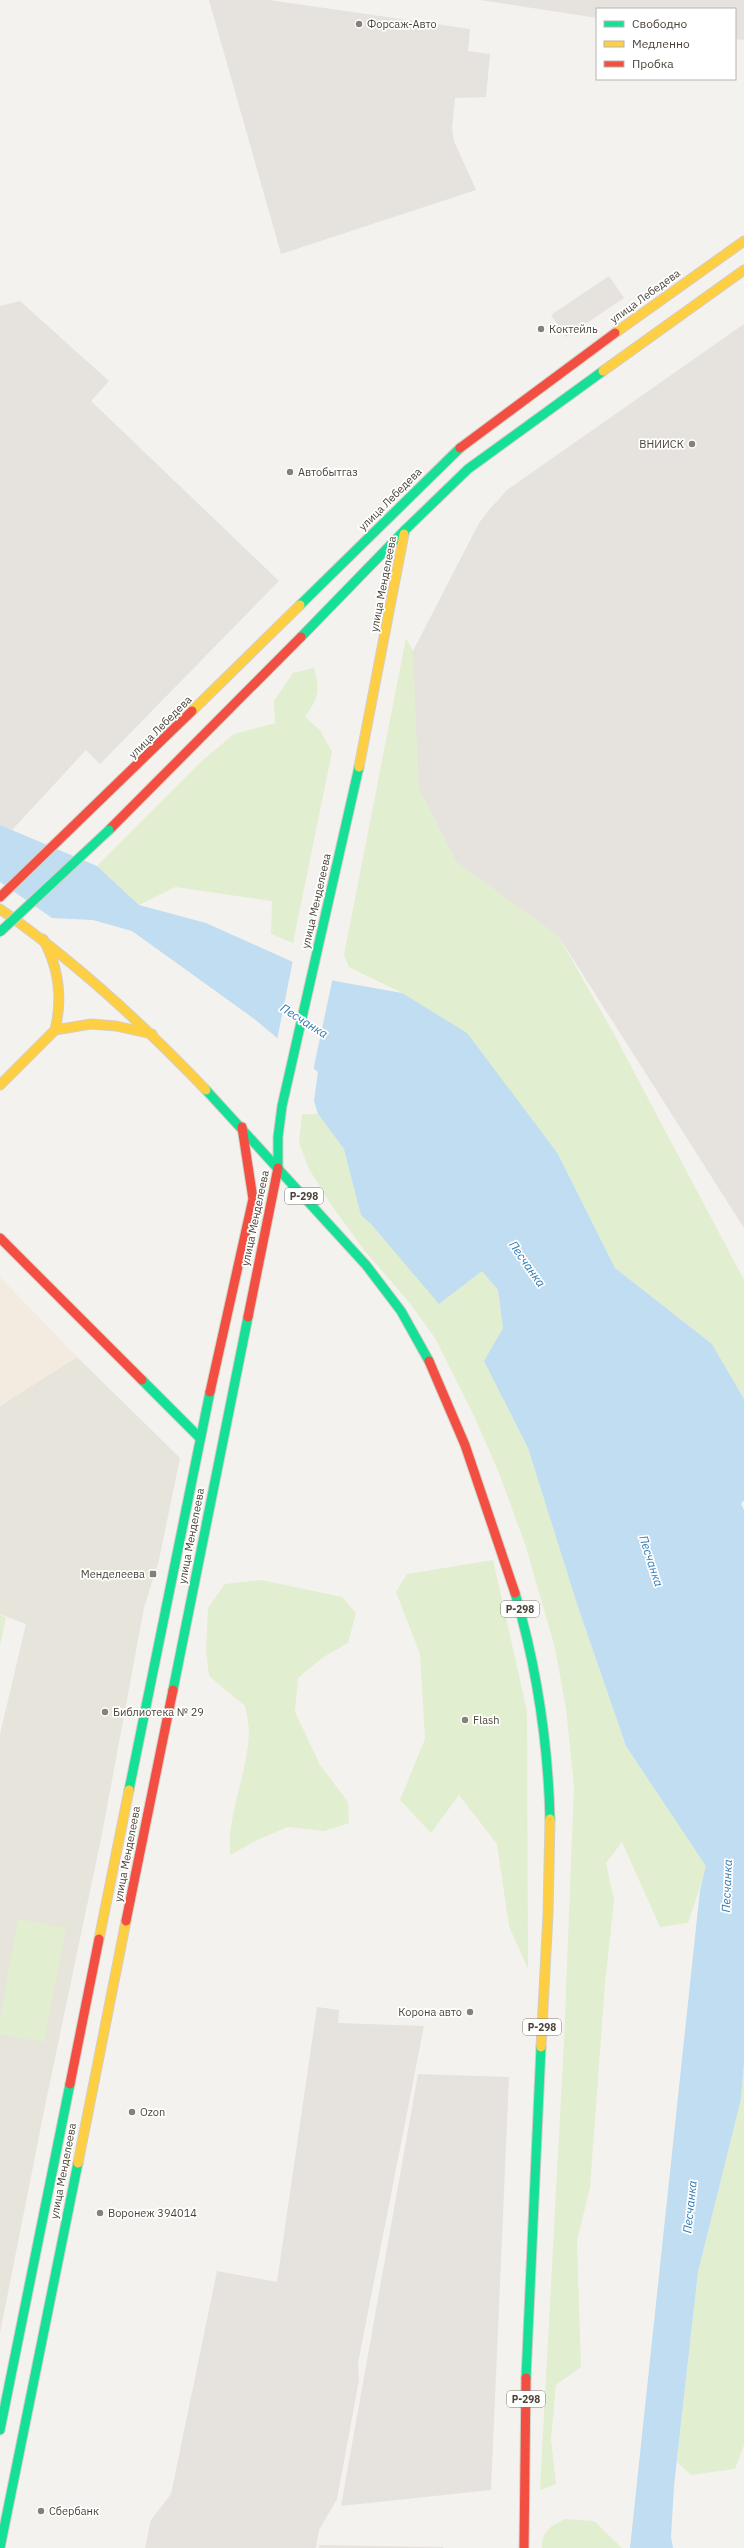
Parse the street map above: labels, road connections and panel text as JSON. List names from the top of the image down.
{
  "streets": {
    "main road": ["улица Лебедева", "улица Менделеева", "Р-298"]
  },
  "crossings": [
    ["улица Менделеева", "Р-298"]
  ],
  "water": ["Песчанка"],
  "places": {
    "other": [
      "Форсаж-Авто",
      "Коктейль",
      "ВНИИСК",
      "Автобытгаз",
      "Библиотека № 29",
      "Flash",
      "Корона авто",
      "Ozon",
      "Воронеж 394014",
      "Сбербанк"
    ],
    "transit": ["Менделеева"]
  },
  "legend": ["Свободно", "Медленно", "Пробка"]
}
